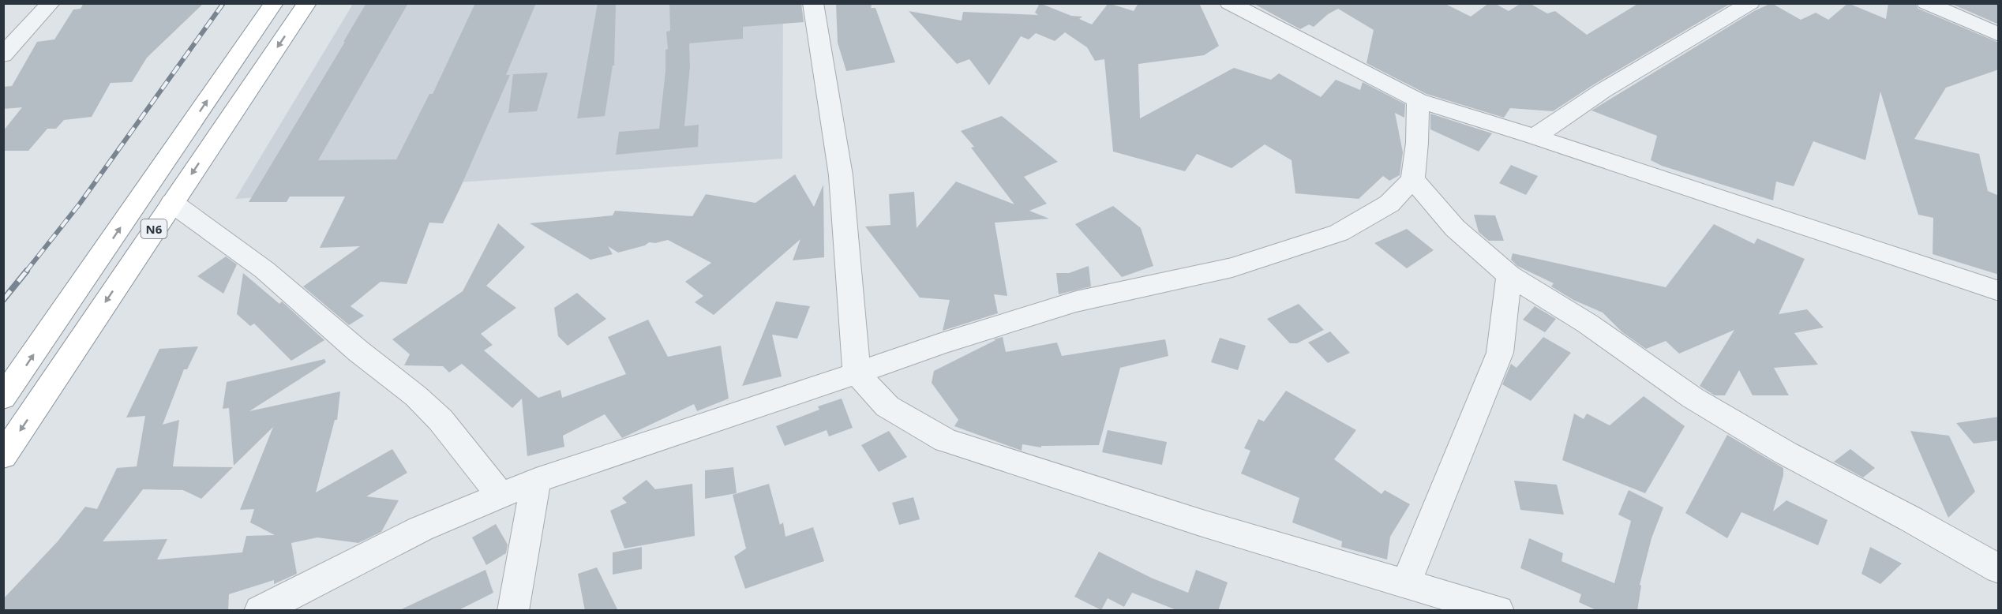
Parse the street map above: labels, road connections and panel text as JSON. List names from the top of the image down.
{
  "streets": {
    "highway": ["N6"]
  }
}
